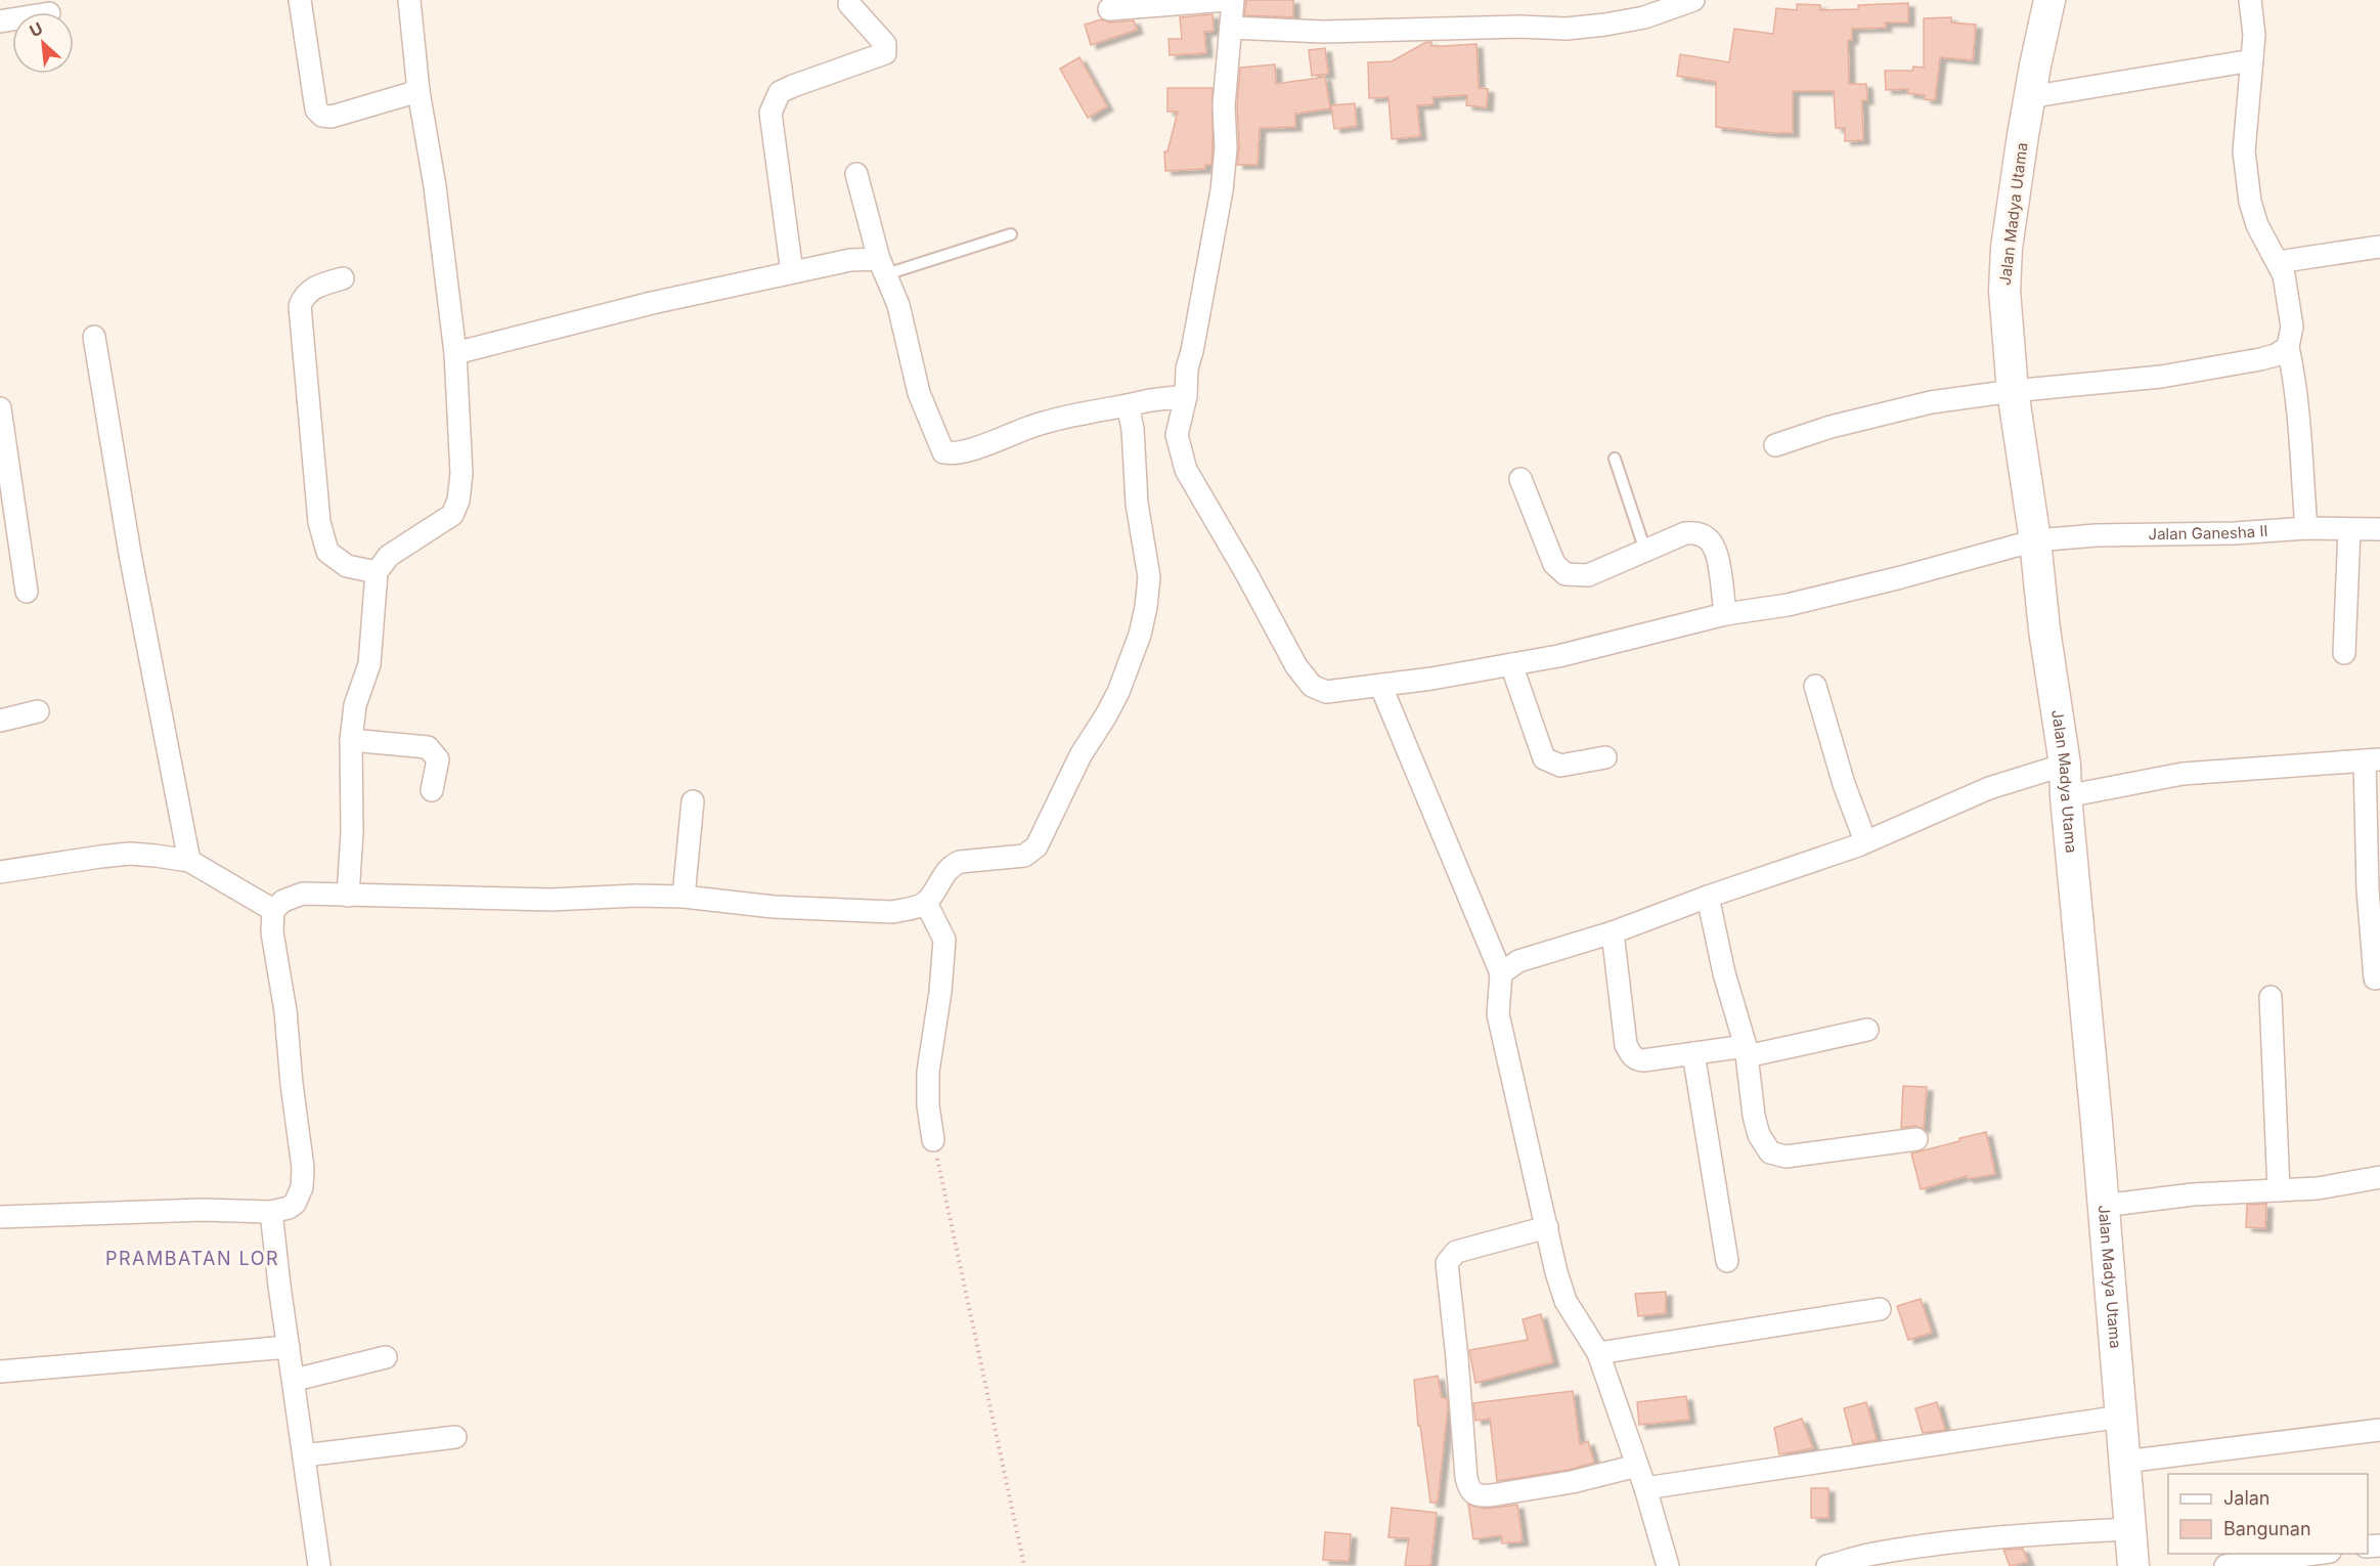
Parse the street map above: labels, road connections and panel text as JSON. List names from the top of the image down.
{
  "streets": {
    "street": ["Jalan Madya Utama", "Jalan Ganesha II"]
  },
  "crossings": [
    ["Jalan Madya Utama", "Jalan Ganesha II"]
  ],
  "districts": ["PRAMBATAN LOR"],
  "legend": ["Jalan", "Bangunan"],
  "north": "top left"
}
